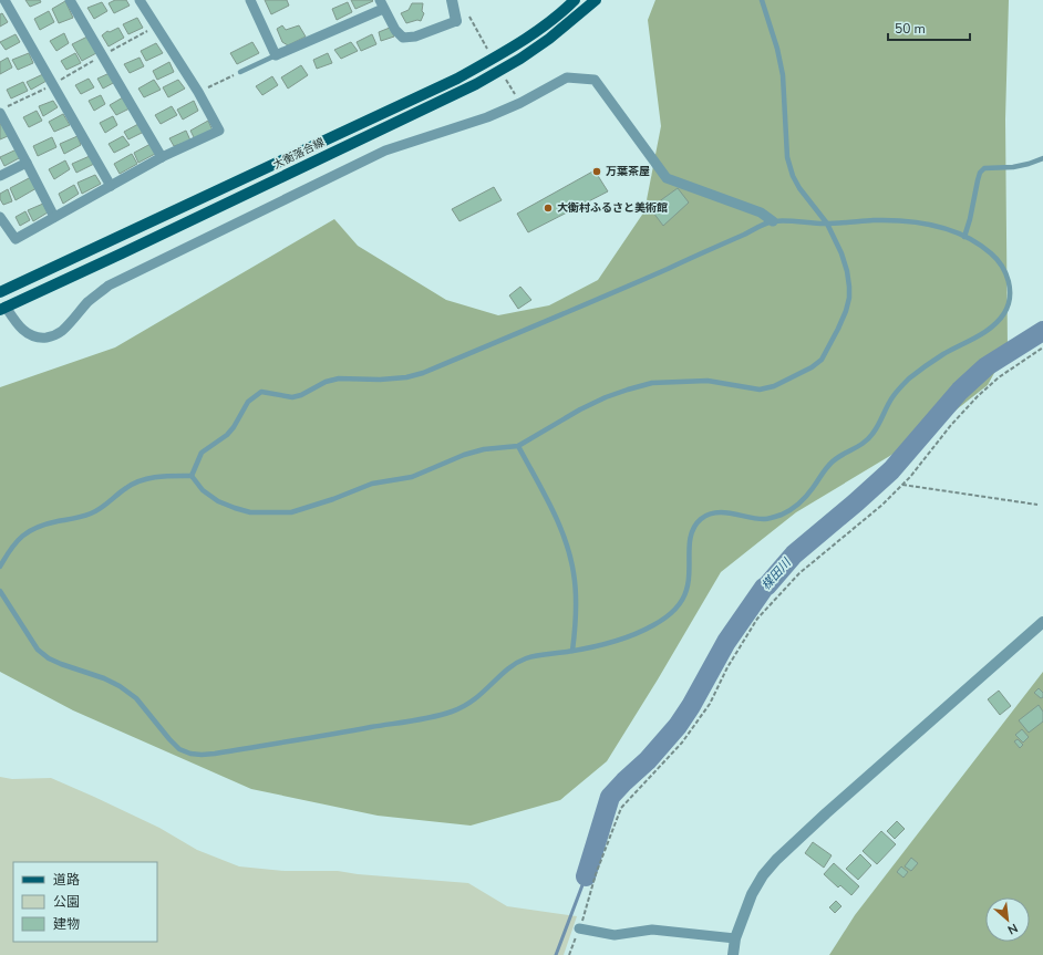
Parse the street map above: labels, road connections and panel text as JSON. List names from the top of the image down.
{
  "streets": {
    "main road": ["大衡落合線"]
  },
  "water": ["楳田川"],
  "places": ["万葉茶屋", "大衡村ふるさと美術館"],
  "legend": ["道路", "公園", "建物"],
  "scale_bar": "50 m",
  "north": "bottom right"
}
